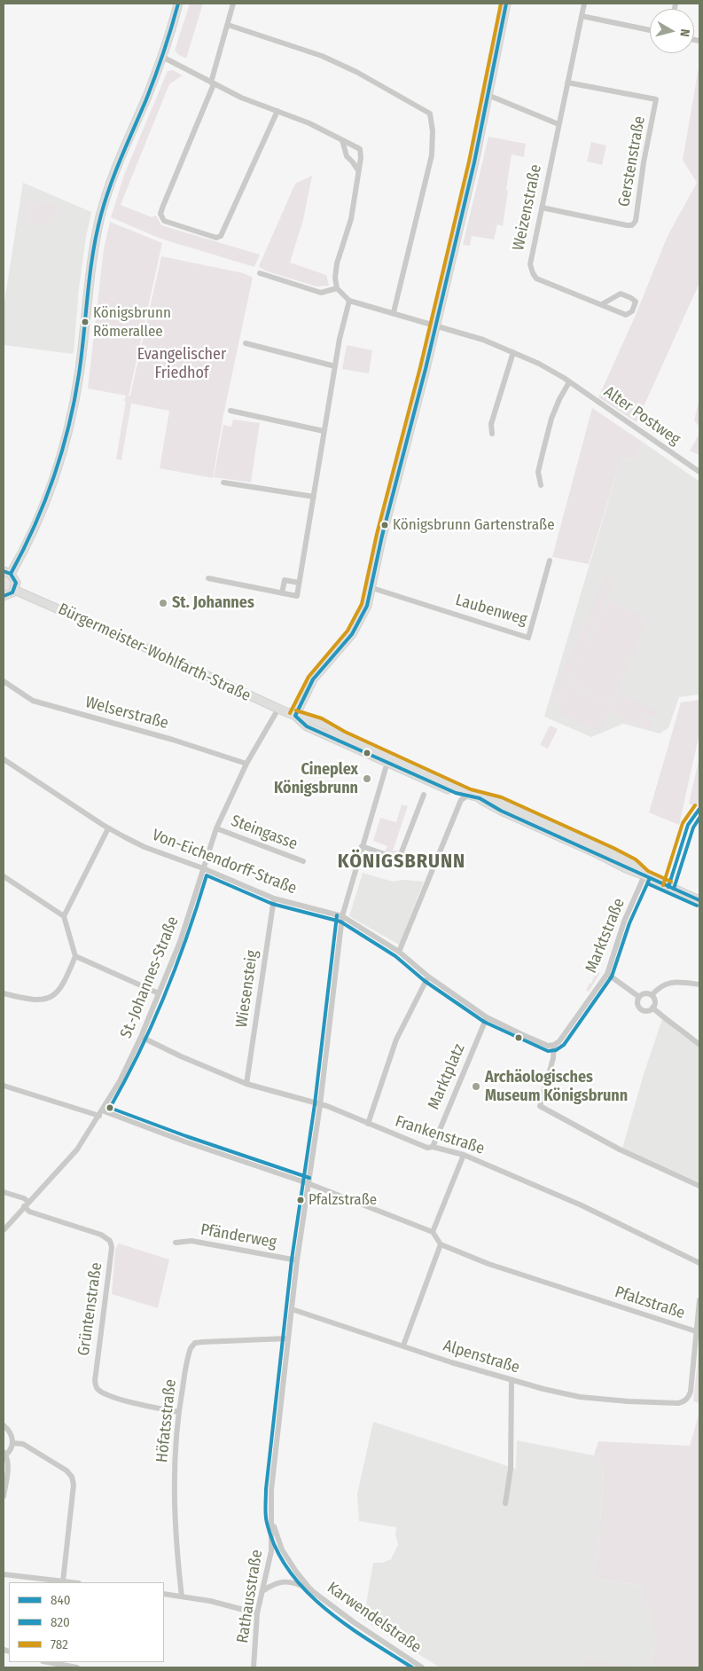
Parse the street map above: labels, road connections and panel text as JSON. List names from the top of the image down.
{
  "streets": {
    "street": [
      "Gerstenstraße",
      "Weizenstraße",
      "Alter Postweg",
      "Laubenweg",
      "Bürgermeister-Wohlfarth-Straße",
      "Welserstraße",
      "Steingasse",
      "Von-Eichendorff-Straße",
      "Marktstraße",
      "St.-Johannes-Straße",
      "Wiesensteig",
      "Marktplatz",
      "Frankenstraße",
      "Pfänderweg",
      "Pfalzstraße",
      "Grüntenstraße",
      "Alpenstraße",
      "Höfatsstraße",
      "Rathausstraße",
      "Karwendelstraße"
    ]
  },
  "crossings": [
    ["Gerstenstraße", "Weizenstraße"],
    ["Bürgermeister-Wohlfarth-Straße", "Marktstraße"],
    ["Bürgermeister-Wohlfarth-Straße", "St.-Johannes-Straße"],
    ["Welserstraße", "St.-Johannes-Straße"],
    ["Steingasse", "St.-Johannes-Straße"],
    ["Von-Eichendorff-Straße", "Marktstraße"],
    ["Von-Eichendorff-Straße", "St.-Johannes-Straße"],
    ["Von-Eichendorff-Straße", "Wiesensteig"],
    ["Von-Eichendorff-Straße", "Marktplatz"],
    ["Von-Eichendorff-Straße", "Rathausstraße"],
    ["St.-Johannes-Straße", "Frankenstraße"],
    ["St.-Johannes-Straße", "Grüntenstraße"],
    ["Wiesensteig", "Frankenstraße"],
    ["Marktplatz", "Frankenstraße"],
    ["Frankenstraße", "Rathausstraße"],
    ["Pfänderweg", "Rathausstraße"],
    ["Pfalzstraße", "Alpenstraße"],
    ["Grüntenstraße", "Höfatsstraße"],
    ["Alpenstraße", "Rathausstraße"],
    ["Höfatsstraße", "Rathausstraße"],
    ["Rathausstraße", "Karwendelstraße"]
  ],
  "districts": ["KÖNIGSBRUNN"],
  "parks": ["Evangelischer Friedhof"],
  "places": [
    "Königsbrunn Römerallee",
    "Königsbrunn Gartenstraße",
    "St. Johannes",
    "Cineplex Königsbrunn",
    "Archäologisches Museum Königsbrunn",
    "Pfalzstraße"
  ],
  "lines": ["transit line 840", "transit line 782", "transit line 820"],
  "legend": ["840", "820", "782"],
  "north": "right"
}
